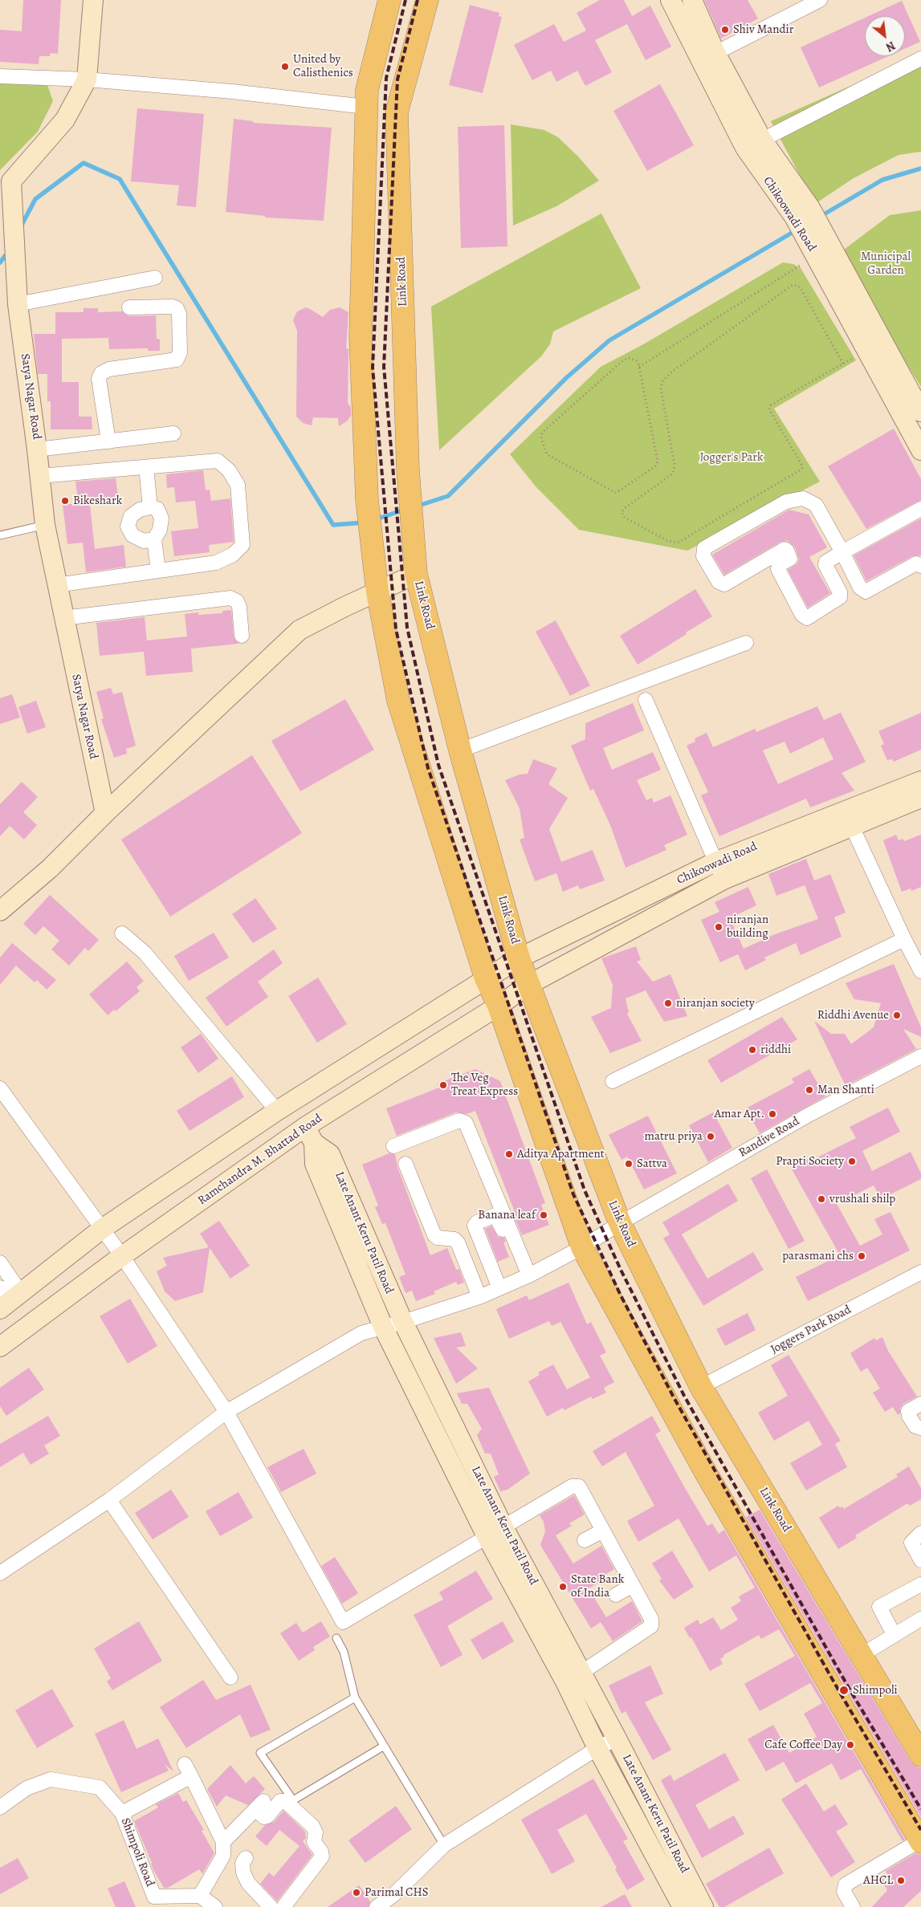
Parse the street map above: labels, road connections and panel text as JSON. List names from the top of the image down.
{
  "streets": {
    "main road": ["Link Road"],
    "street": [
      "Chikoowadi Road",
      "Satya Nagar Road",
      "Randive Road",
      "Ramchandra M. Bhattad Road",
      "Late Anant Keru Patil Road",
      "Joggers Park Road",
      "Shimpoli Road"
    ]
  },
  "crossings": [
    ["Chikoowadi Road", "Link Road"],
    ["Chikoowadi Road", "Ramchandra M. Bhattad Road"],
    ["Link Road", "Randive Road"],
    ["Link Road", "Ramchandra M. Bhattad Road"],
    ["Link Road", "Joggers Park Road"],
    ["Randive Road", "Late Anant Keru Patil Road"],
    ["Ramchandra M. Bhattad Road", "Late Anant Keru Patil Road"]
  ],
  "parks": ["Municipal Garden", "Jogger's Park"],
  "places": [
    "Shiv Mandir",
    "United by Calisthenics",
    "Bikeshark",
    "niranjan building",
    "niranjan society",
    "Riddhi Avenue",
    "riddhi",
    "The Veg Treat Express",
    "Man Shanti",
    "Amar Apt.",
    "matru priya",
    "Aditya Apartment",
    "Prapti Society",
    "Sattva",
    "vrushali shilp",
    "Banana leaf",
    "parasmani chs",
    "State Bank of India",
    "Shimpoli",
    "Cafe Coffee Day",
    "AHCL",
    "Parimal CHS"
  ],
  "north": "bottom right"
}
